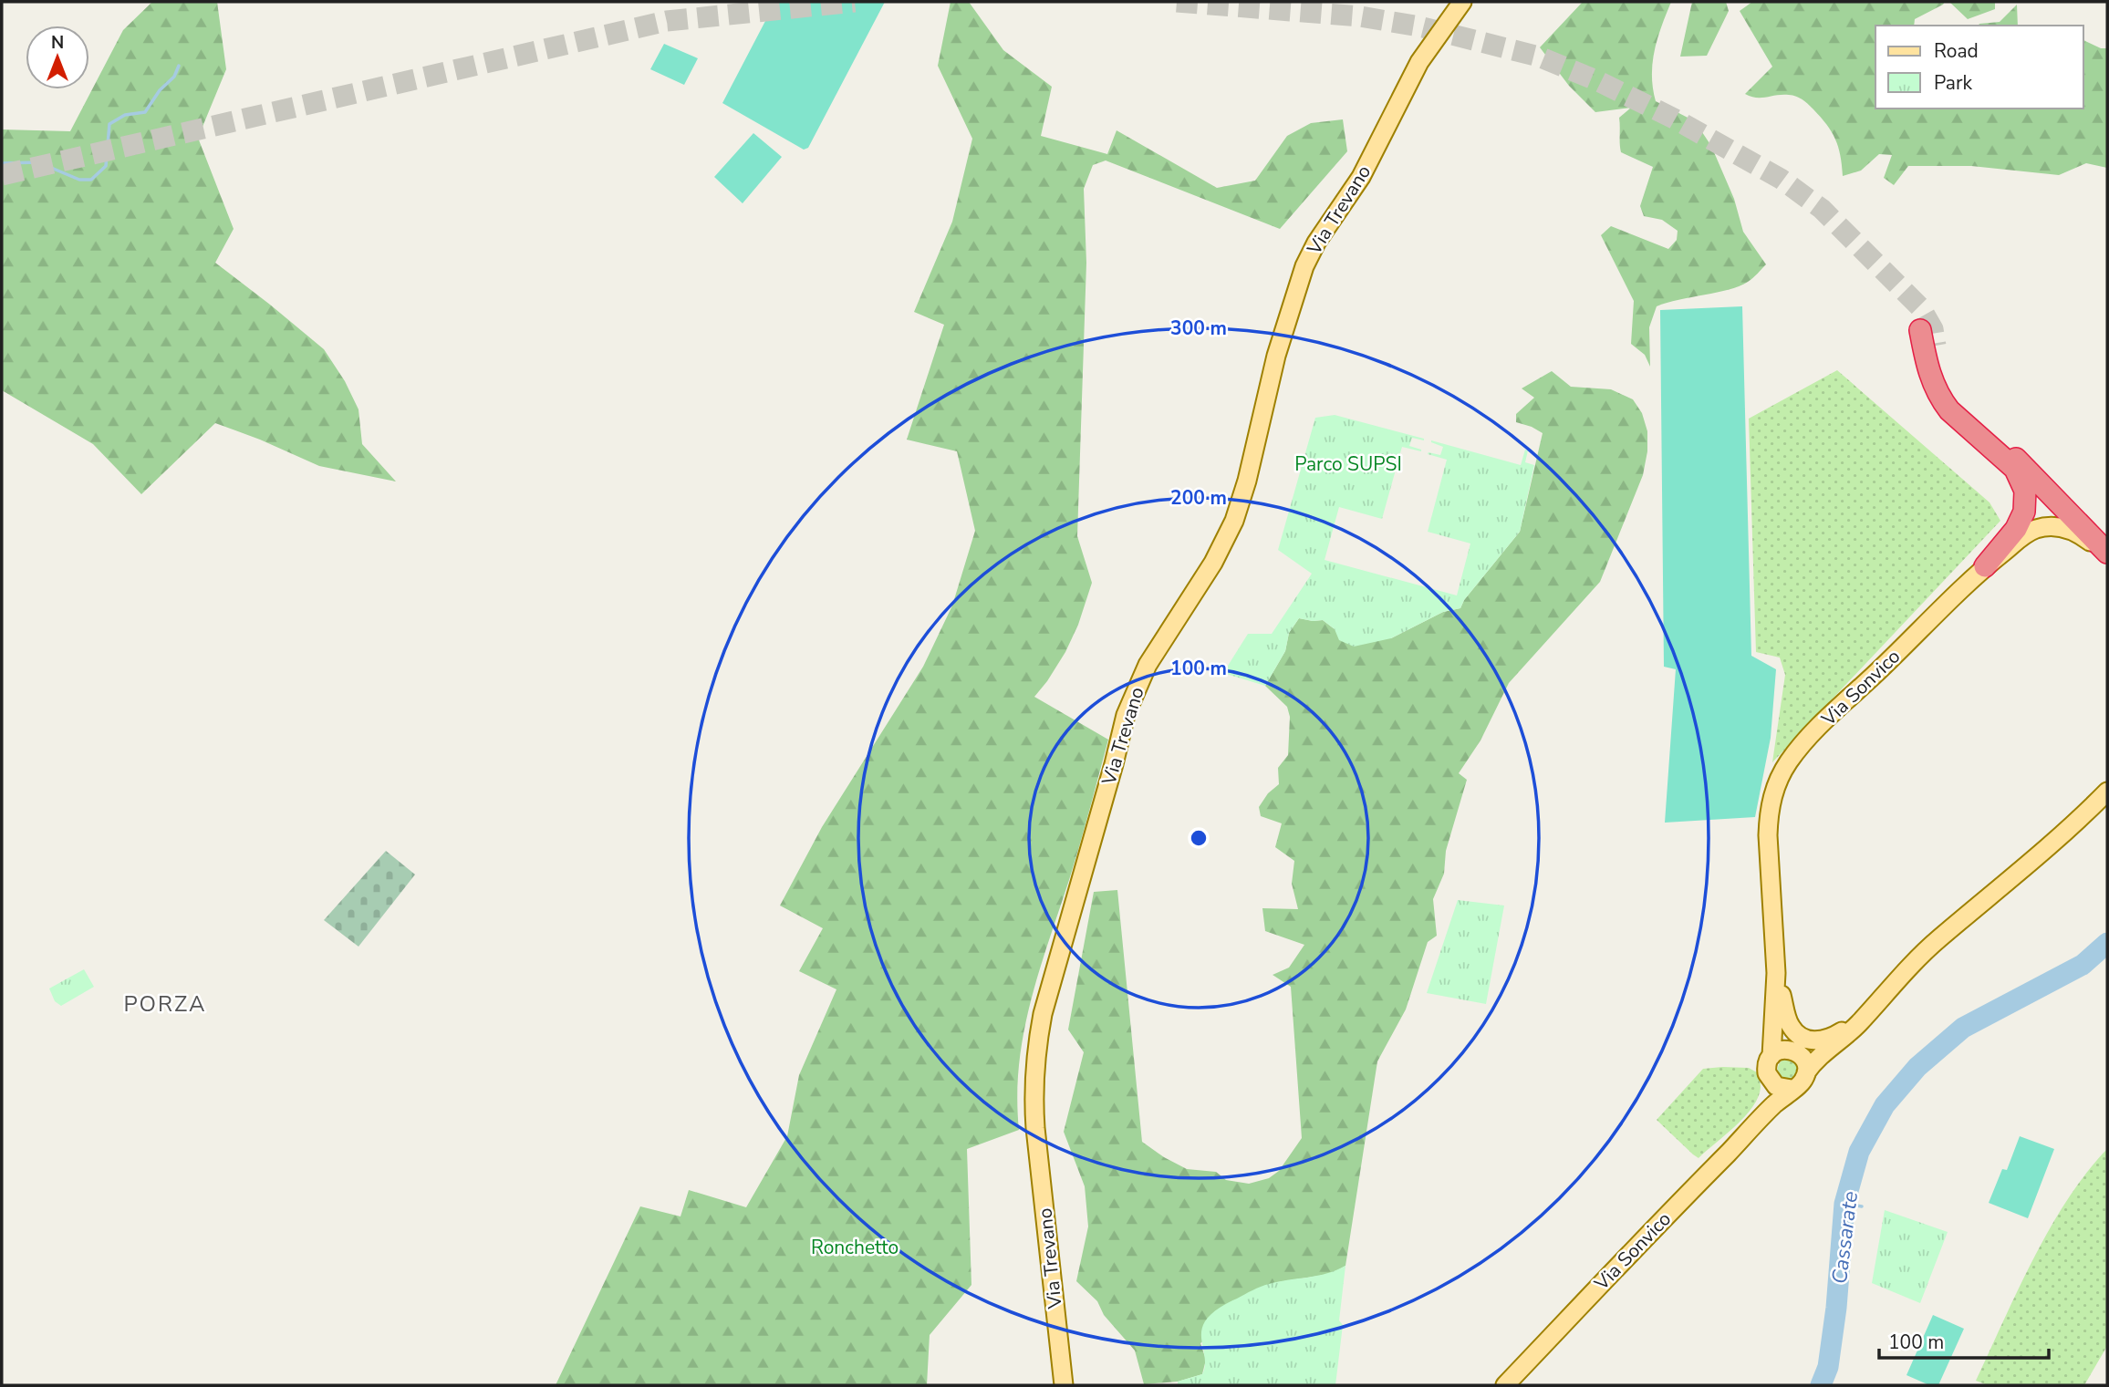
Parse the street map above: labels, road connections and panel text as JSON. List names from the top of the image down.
{
  "streets": {
    "main road": ["Via Trevano", "Via Sonvico"]
  },
  "districts": ["PORZA"],
  "water": ["Cassarate"],
  "parks": ["Parco SUPSI", "Ronchetto"],
  "legend": ["Road", "Park"],
  "scale_bar": "100 m",
  "north": "top",
  "rings": ["300 m", "200 m", "100 m"]
}
